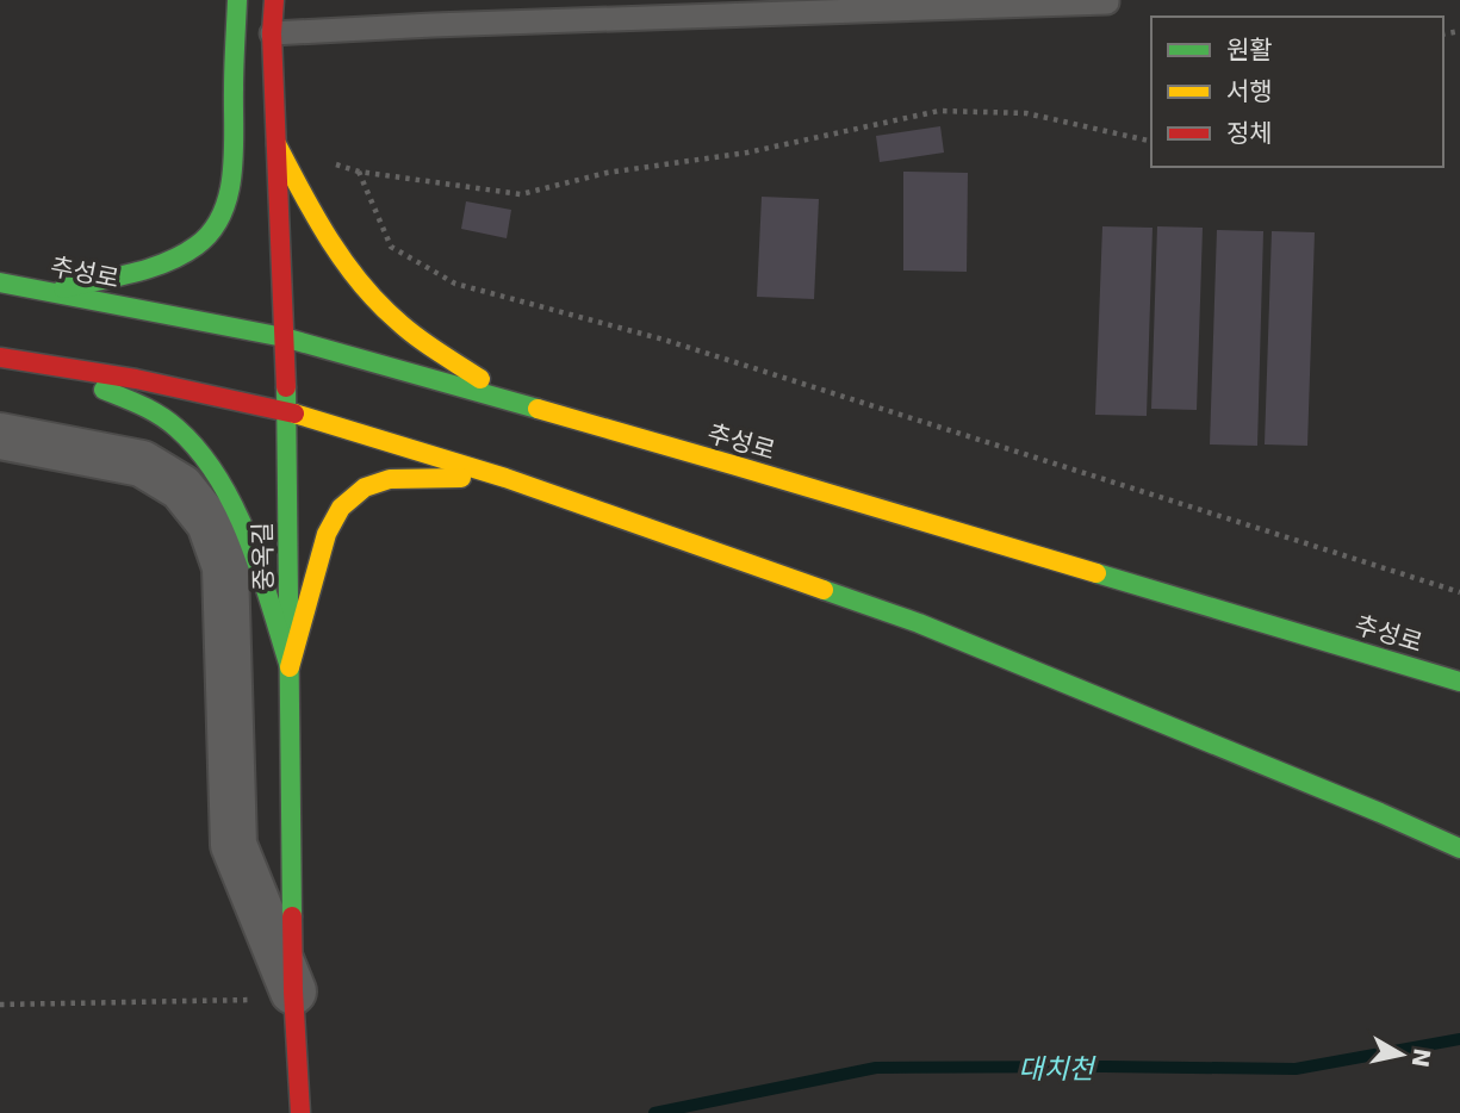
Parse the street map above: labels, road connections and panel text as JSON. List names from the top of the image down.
{
  "streets": {
    "main road": ["추성로", "중옥길"]
  },
  "crossings": [
    ["추성로", "중옥길"]
  ],
  "water": ["대치천"],
  "legend": ["원활", "서행", "정체"],
  "north": "right"
}
